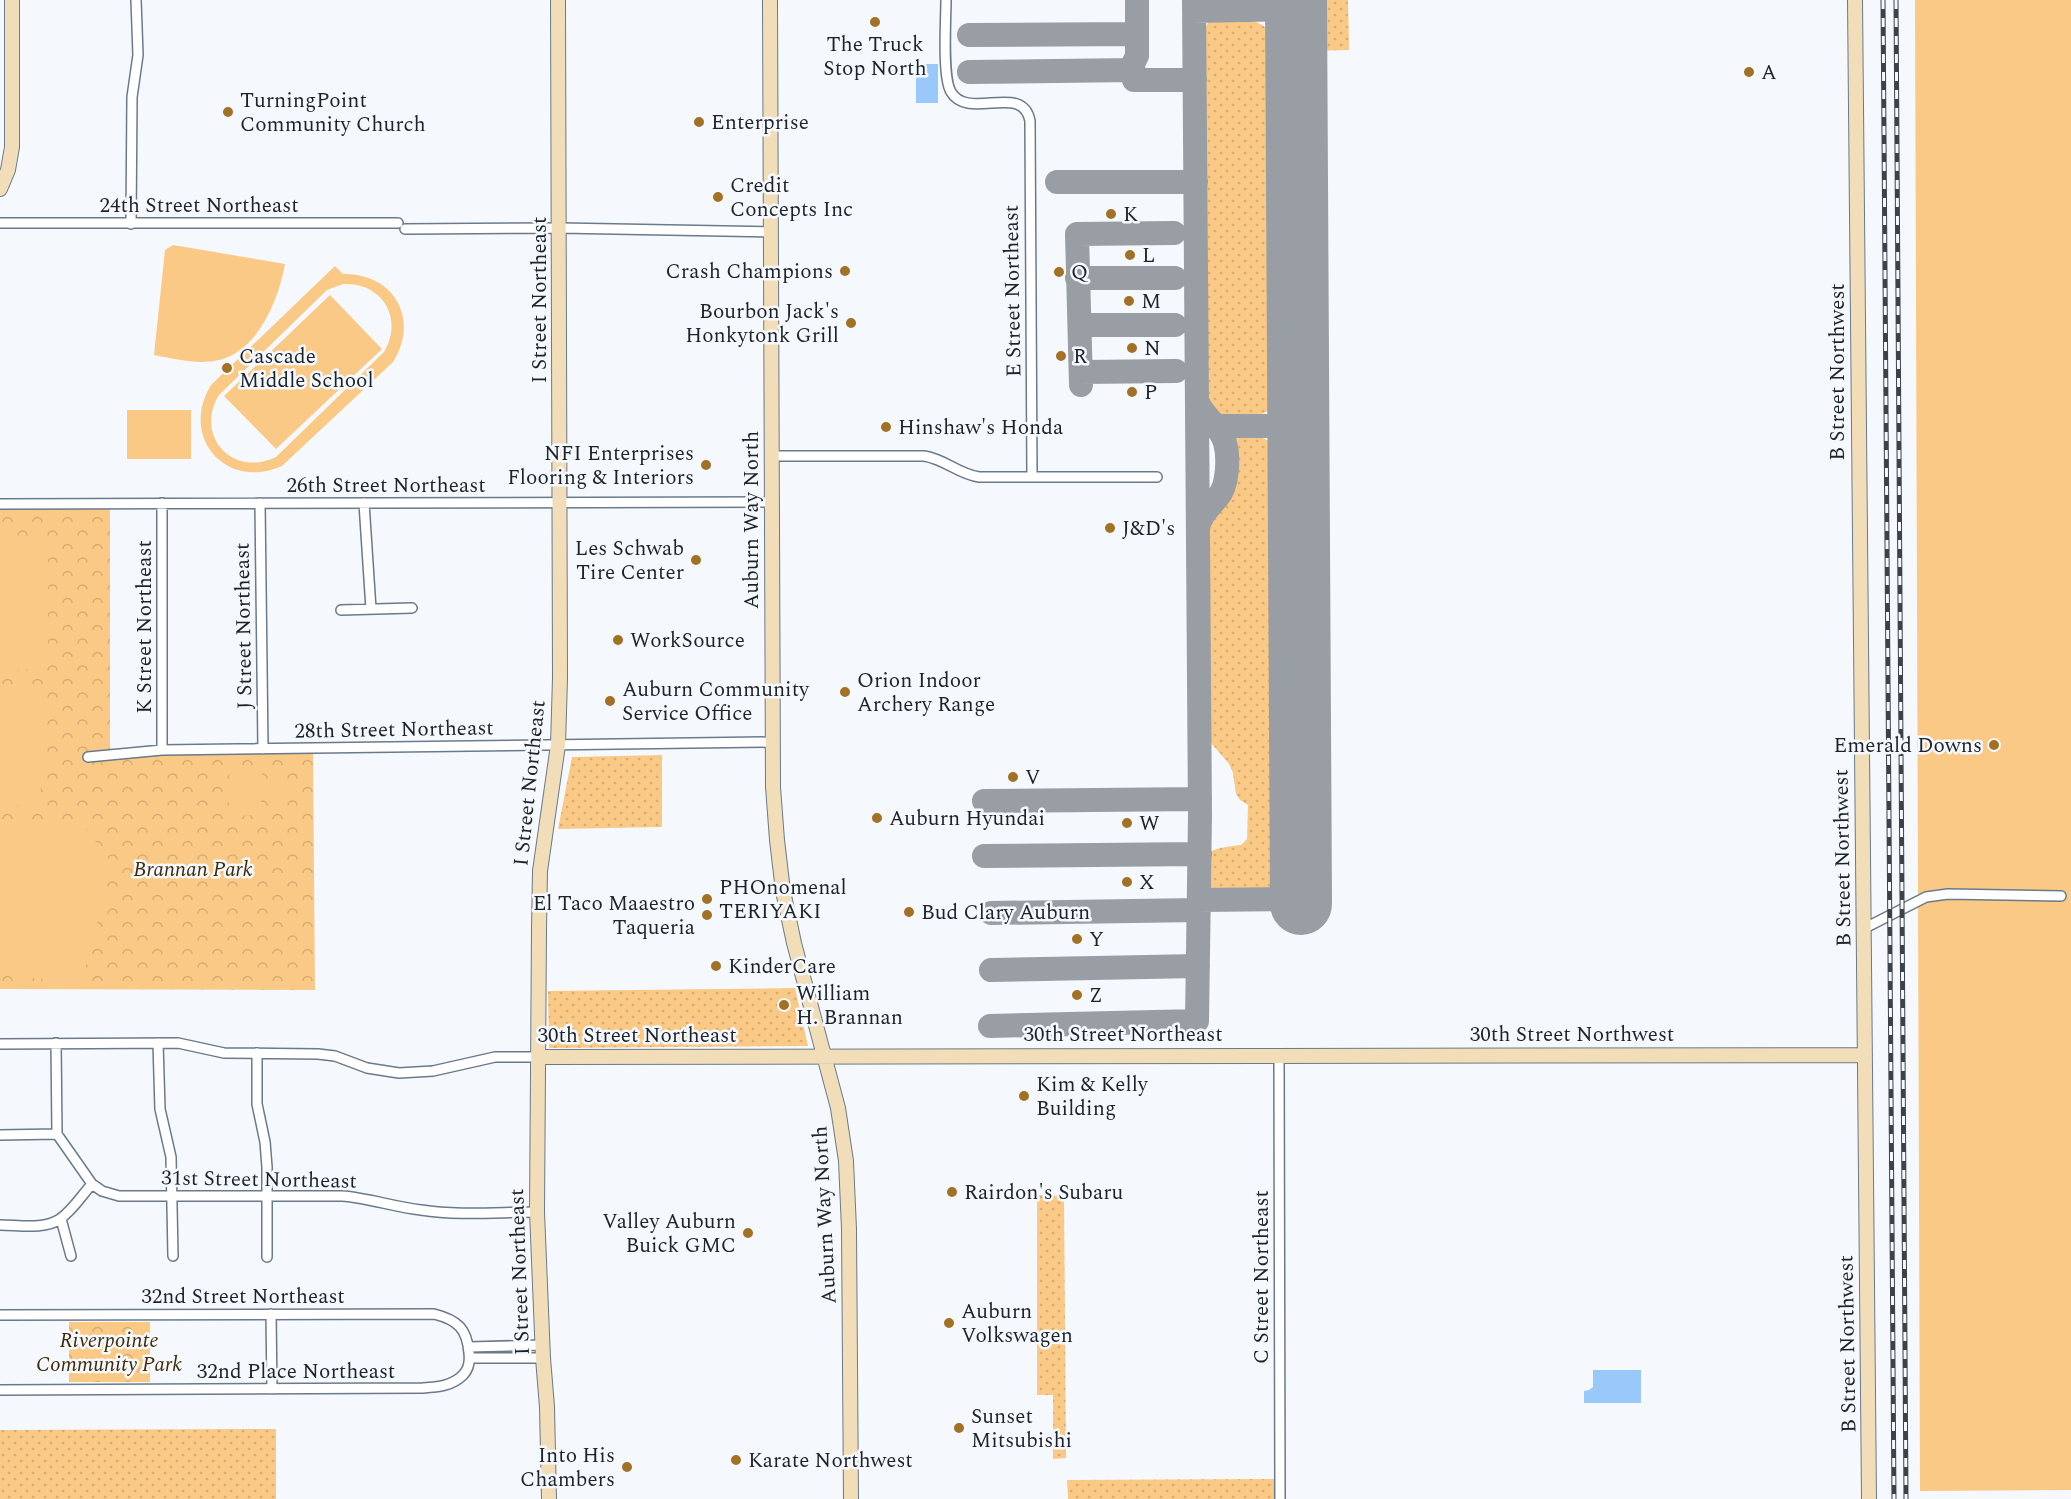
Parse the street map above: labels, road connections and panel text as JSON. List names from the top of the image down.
{
  "streets": {
    "street": [
      "24th Street Northeast",
      "E Street Northeast",
      "I Street Northeast",
      "B Street Northwest",
      "26th Street Northeast",
      "Auburn Way North",
      "J Street Northeast",
      "K Street Northeast",
      "28th Street Northeast",
      "30th Street Northeast",
      "30th Street Northwest",
      "31st Street Northeast",
      "C Street Northeast",
      "32nd Street Northeast",
      "32nd Place Northeast"
    ]
  },
  "crossings": [
    ["24th Street Northeast", "I Street Northeast"],
    ["24th Street Northeast", "Auburn Way North"],
    ["I Street Northeast", "26th Street Northeast"],
    ["I Street Northeast", "28th Street Northeast"],
    ["I Street Northeast", "30th Street Northeast"],
    ["I Street Northeast", "31st Street Northeast"],
    ["B Street Northwest", "30th Street Northwest"],
    ["26th Street Northeast", "Auburn Way North"],
    ["26th Street Northeast", "J Street Northeast"],
    ["26th Street Northeast", "K Street Northeast"],
    ["Auburn Way North", "28th Street Northeast"],
    ["Auburn Way North", "30th Street Northeast"],
    ["J Street Northeast", "28th Street Northeast"],
    ["K Street Northeast", "28th Street Northeast"],
    ["30th Street Northeast", "30th Street Northwest"],
    ["30th Street Northeast", "C Street Northeast"],
    ["30th Street Northwest", "C Street Northeast"],
    ["32nd Street Northeast", "32nd Place Northeast"]
  ],
  "parks": ["Brannan Park", "Riverpointe Community Park"],
  "places": [
    "The Truck Stop North",
    "A",
    "TurningPoint Community Church",
    "Enterprise",
    "Credit Concepts Inc",
    "K",
    "L",
    "Crash Champions",
    "Q",
    "M",
    "Bourbon Jack's Honkytonk Grill",
    "N",
    "R",
    "Cascade Middle School",
    "P",
    "Hinshaw's Honda",
    "NFI Enterprises Flooring & Interiors",
    "J&D's",
    "Les Schwab Tire Center",
    "WorkSource",
    "Orion Indoor Archery Range",
    "Auburn Community Service Office",
    "Emerald Downs",
    "V",
    "Auburn Hyundai",
    "W",
    "X",
    "PHOnomenal TERIYAKI",
    "Bud Clary Auburn",
    "El Taco Maaestro Taqueria",
    "Y",
    "KinderCare",
    "Z",
    "William H. Brannan",
    "Kim & Kelly Building",
    "Rairdon's Subaru",
    "Valley Auburn Buick GMC",
    "Auburn Volkswagen",
    "Sunset Mitsubishi",
    "Karate Northwest",
    "Into His Chambers"
  ]
}
